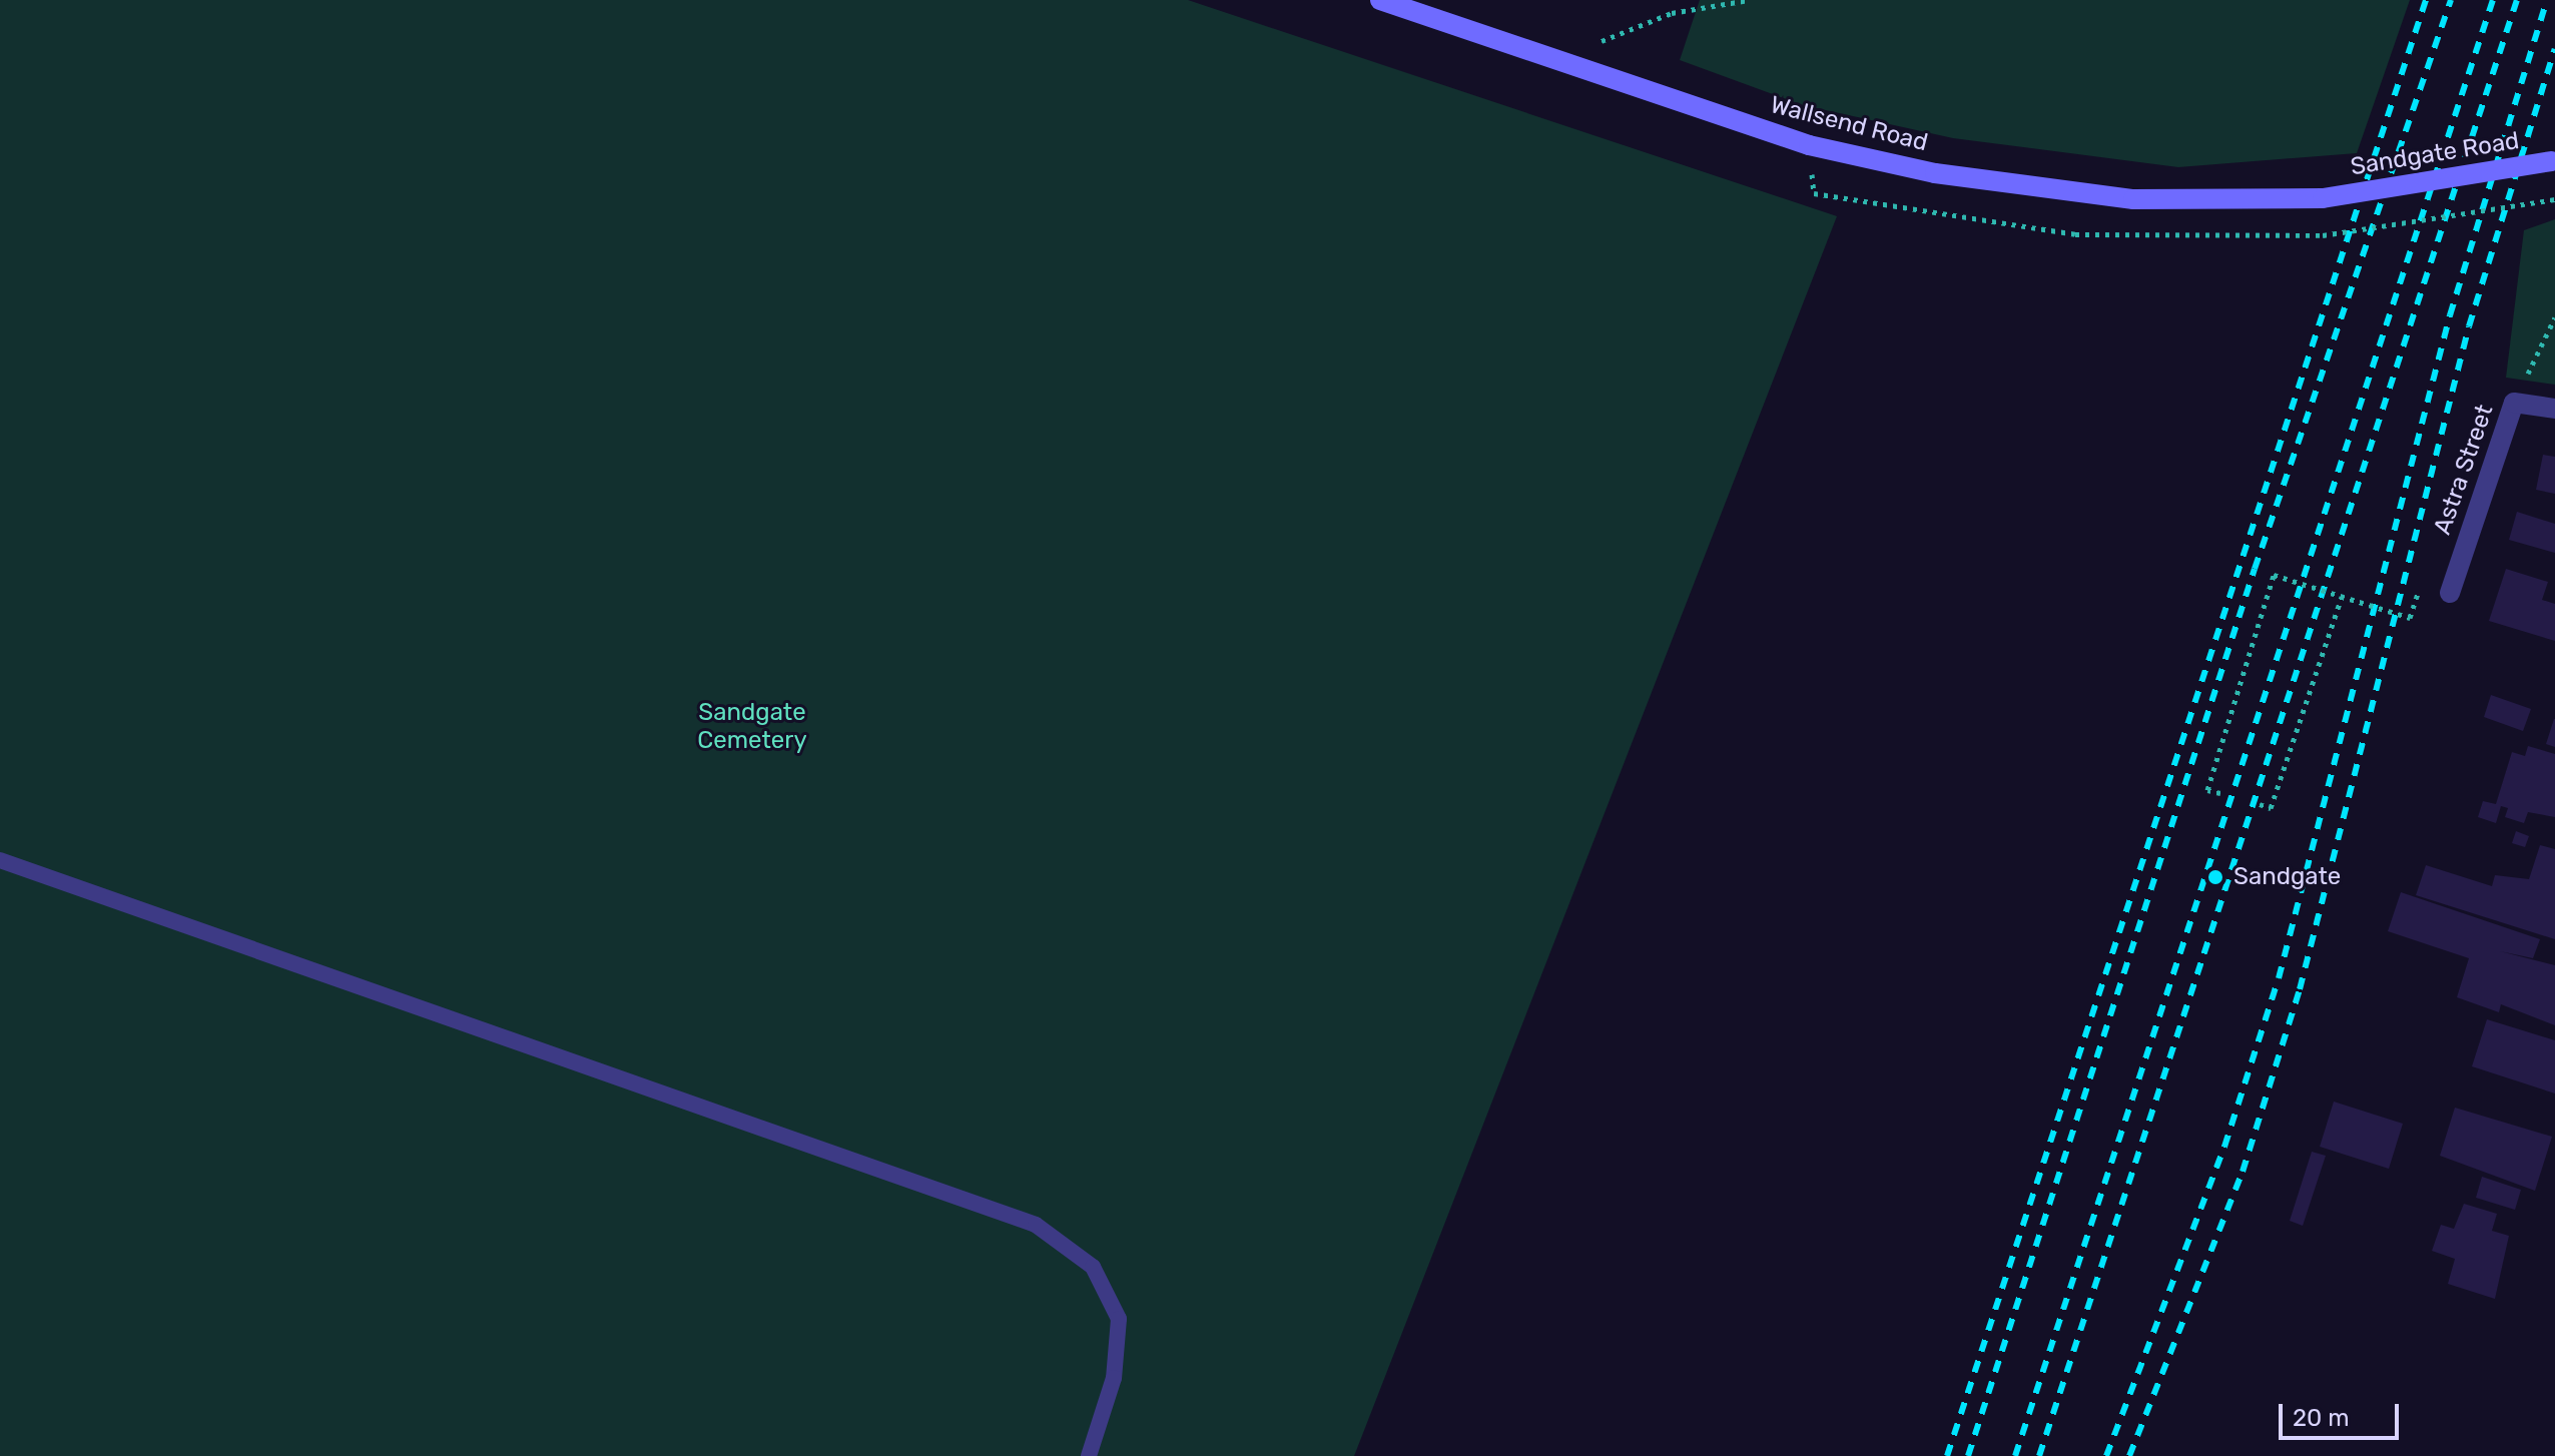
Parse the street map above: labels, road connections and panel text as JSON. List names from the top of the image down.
{
  "streets": {
    "main road": ["Wallsend Road", "Sandgate Road"],
    "street": ["Astra Street"]
  },
  "crossings": [
    ["Wallsend Road", "Sandgate Road"]
  ],
  "parks": ["Sandgate Cemetery"],
  "places": ["Sandgate"],
  "scale_bar": "20 m"
}
